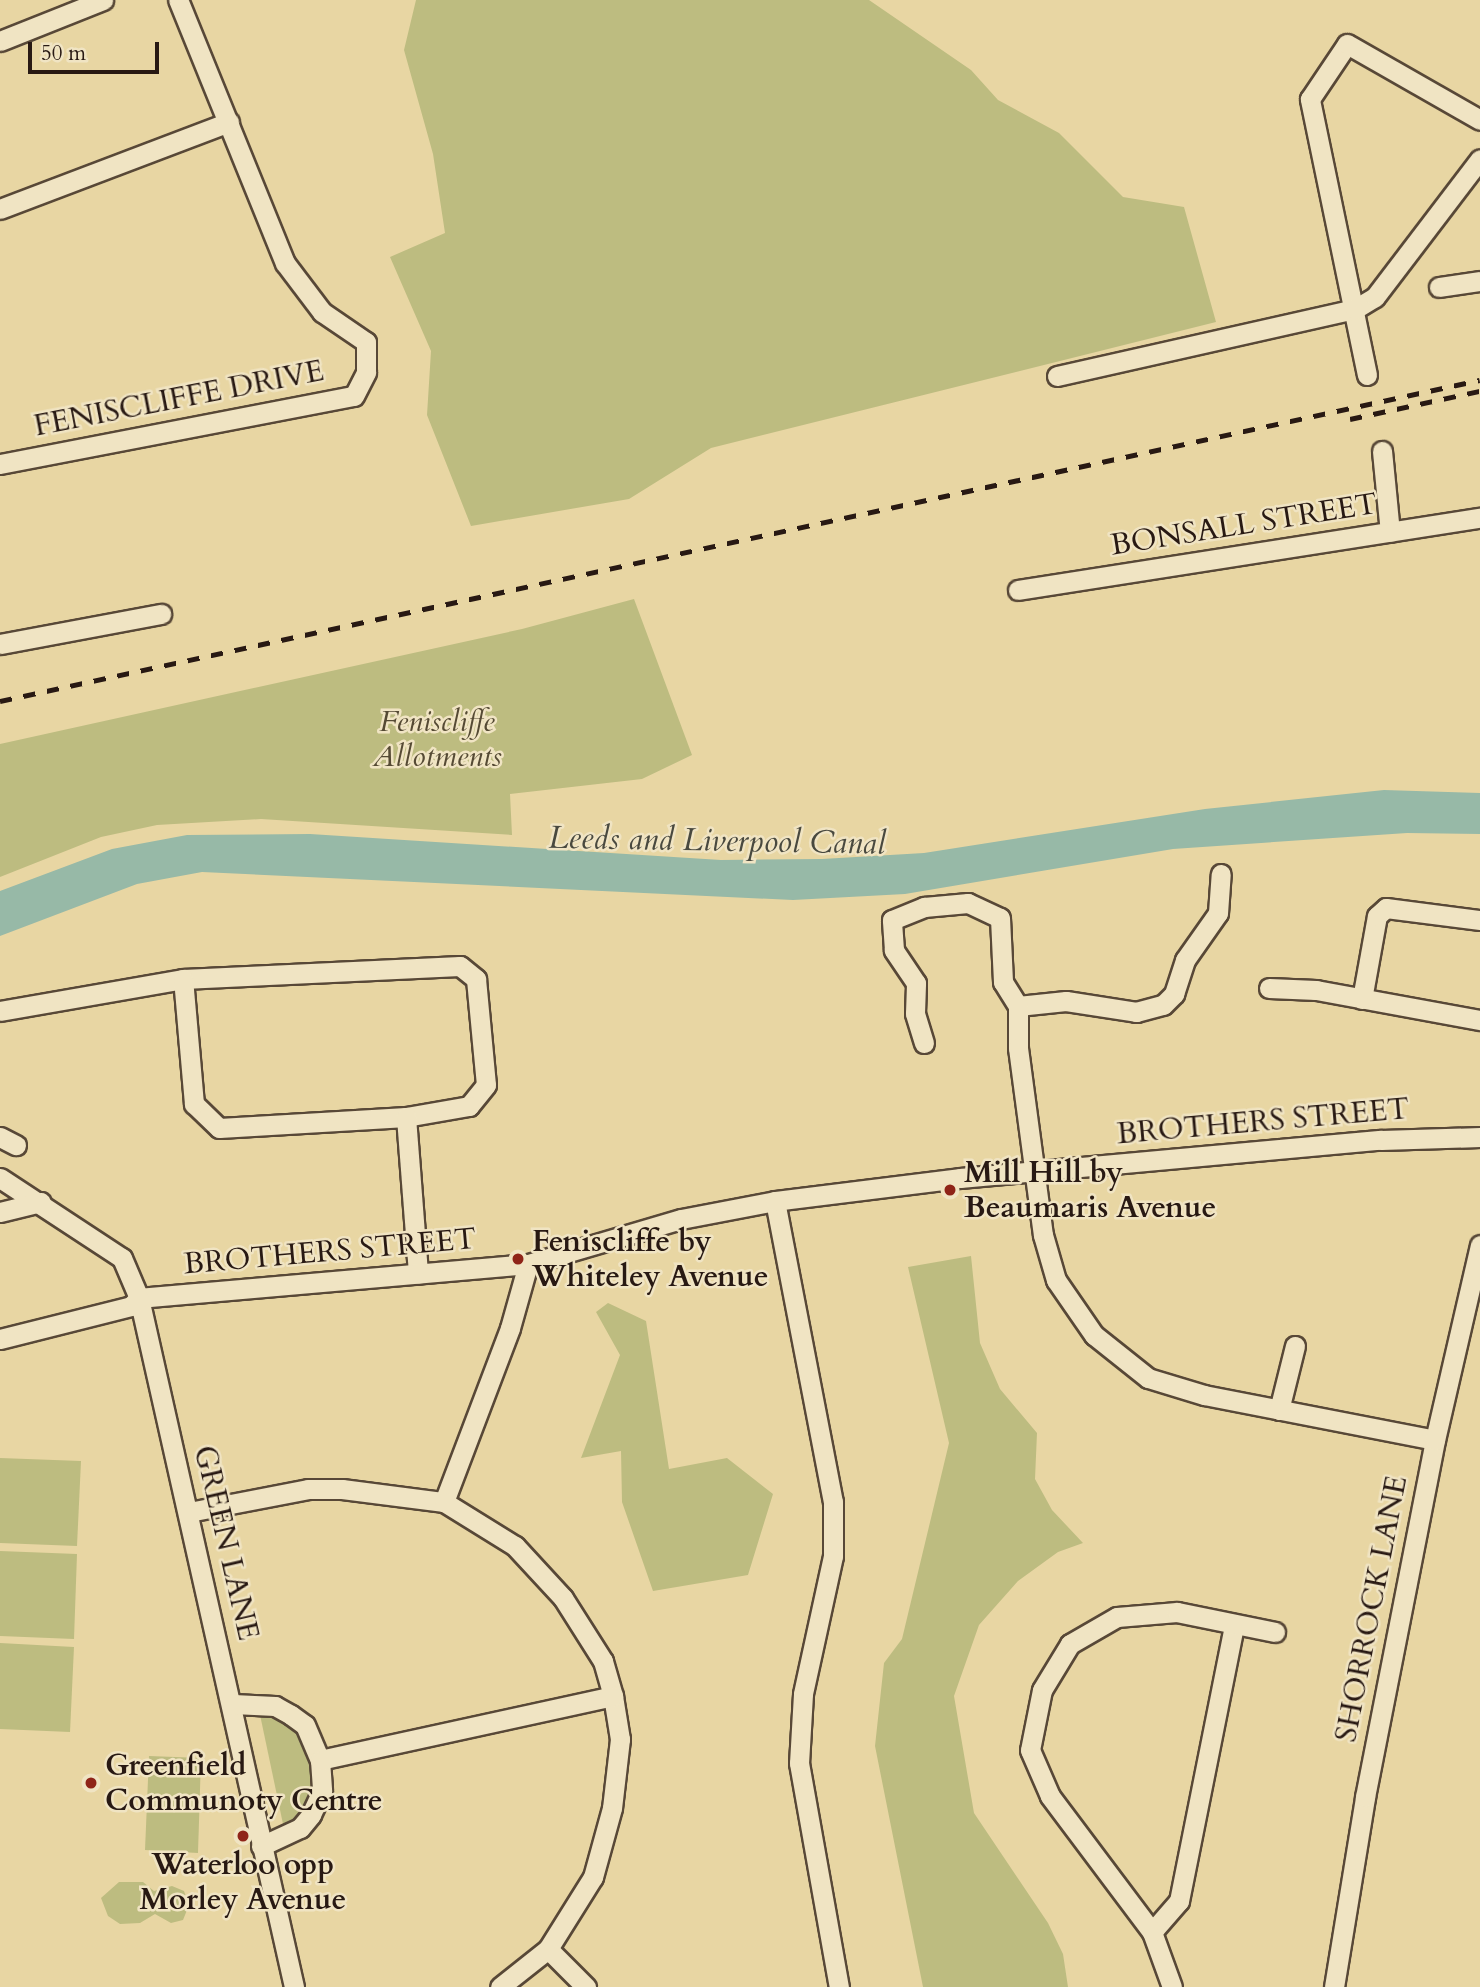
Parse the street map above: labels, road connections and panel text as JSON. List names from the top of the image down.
{
  "streets": {
    "street": [
      "FENISCLIFFE DRIVE",
      "BONSALL STREET",
      "BROTHERS STREET",
      "GREEN LANE",
      "SHORROCK LANE"
    ]
  },
  "crossings": [
    ["BROTHERS STREET", "GREEN LANE"]
  ],
  "water": ["Leeds and Liverpool Canal"],
  "parks": ["Feniscliffe Allotments"],
  "places": [
    "Mill Hill by Beaumaris Avenue",
    "Feniscliffe by Whiteley Avenue",
    "Greenfield Communoty Centre",
    "Waterloo opp Morley Avenue"
  ],
  "scale_bar": "50 m"
}
